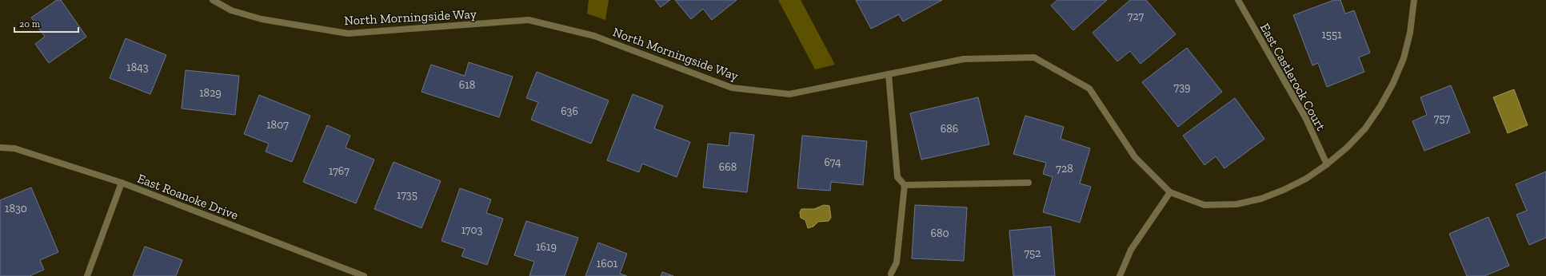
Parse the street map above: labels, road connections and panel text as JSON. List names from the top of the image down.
{
  "streets": {
    "street": ["North Morningside Way", "East Castlerock Court", "East Roanoke Drive"]
  },
  "house_numbers": [
    "727",
    "1551",
    "1843",
    "618",
    "739",
    "1829",
    "636",
    "757",
    "1807",
    "686",
    "674",
    "668",
    "728",
    "1767",
    "1735",
    "1830",
    "1703",
    "680",
    "1619",
    "752",
    "1601"
  ],
  "scale_bar": "20 m"
}
